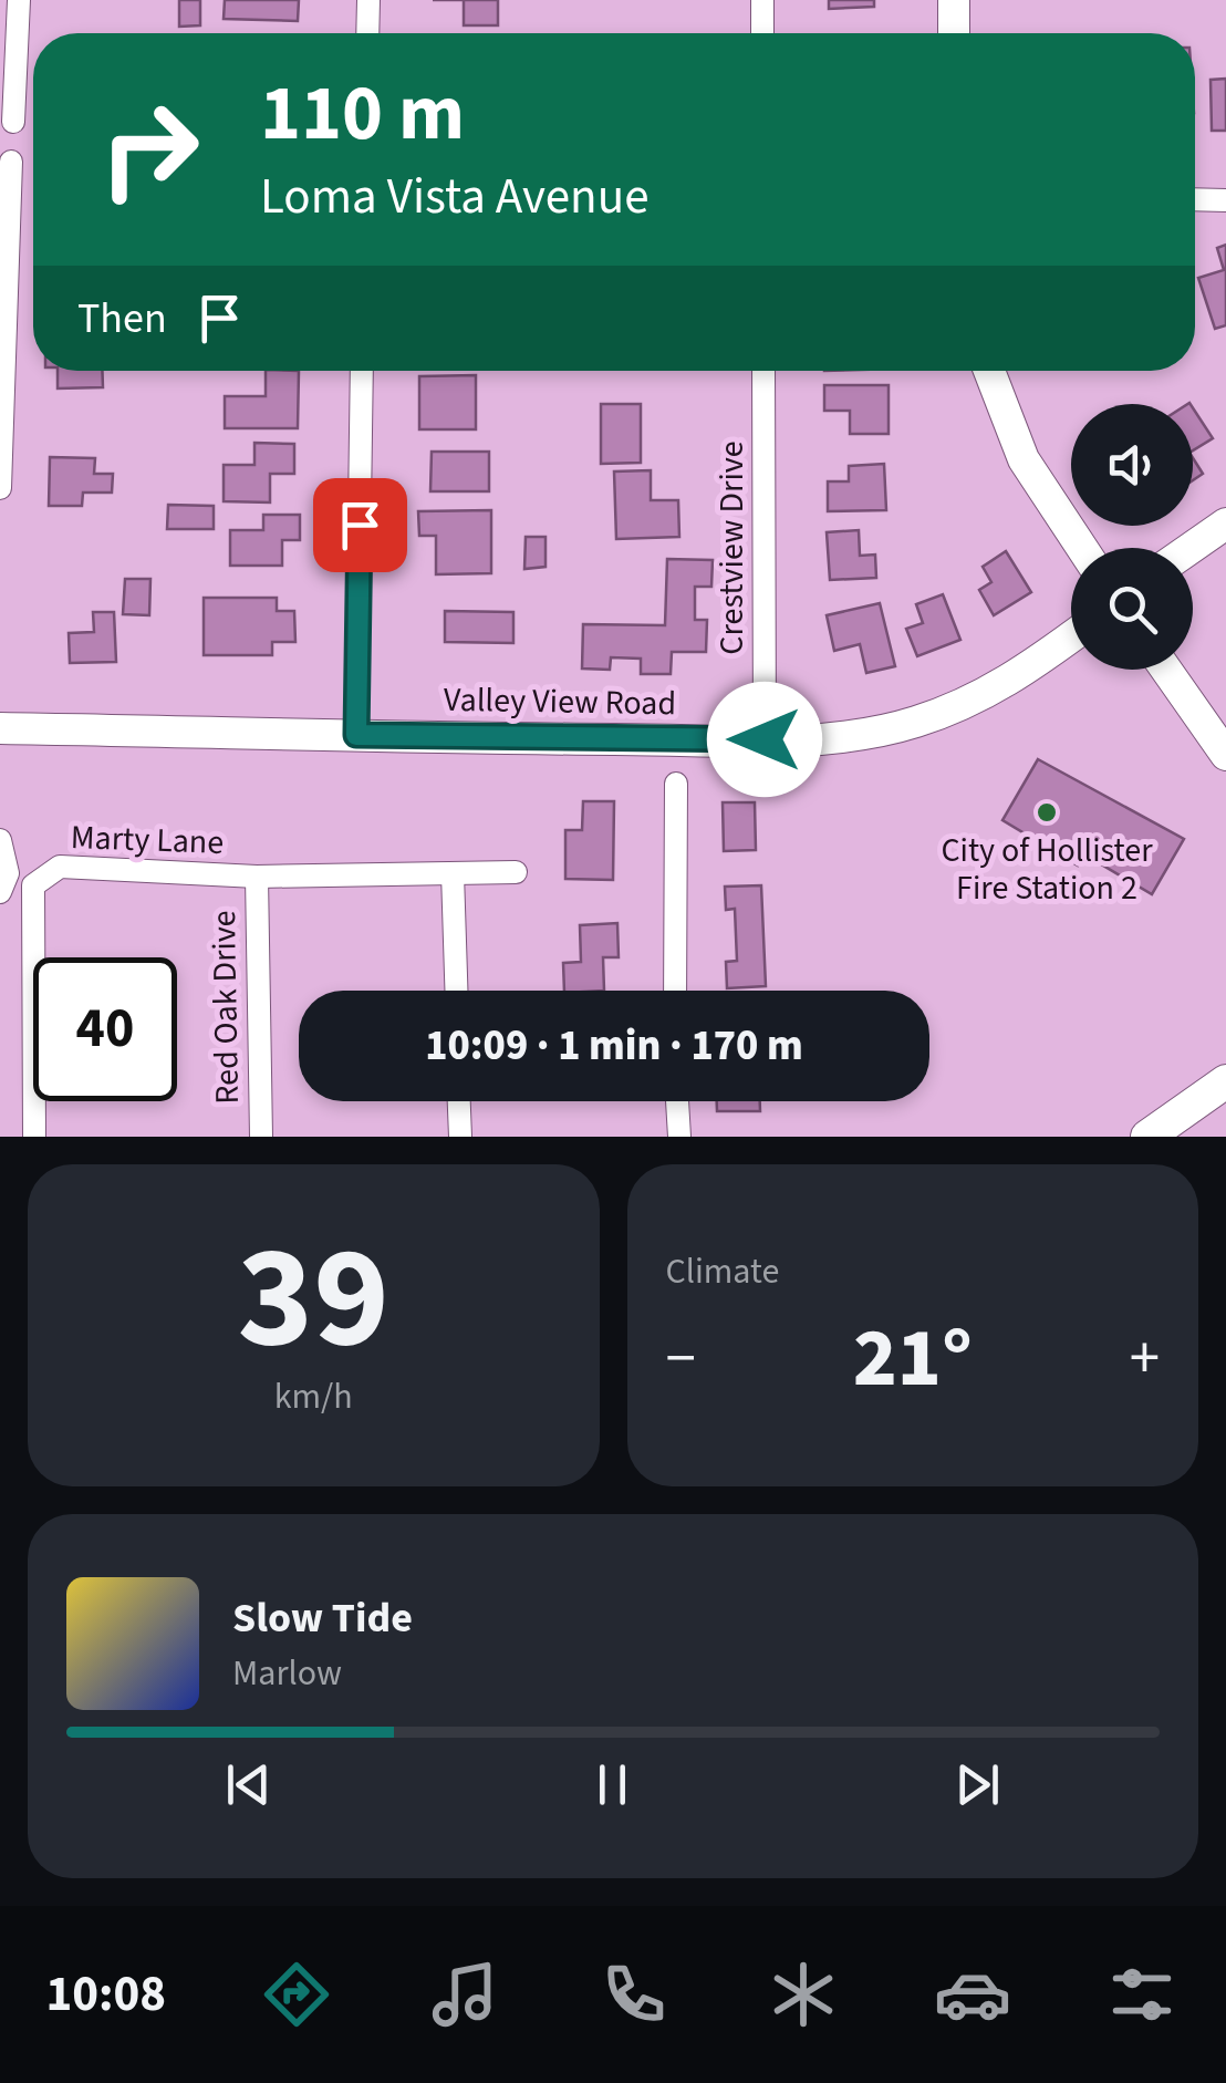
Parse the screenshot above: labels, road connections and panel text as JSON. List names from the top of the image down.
{
  "streets": {
    "street": [
      "Crestview Drive",
      "Valley View Road",
      "Marty Lane",
      "Red Oak Drive"
    ]
  },
  "crossings": [
    ["Crestview Drive", "Valley View Road"],
    ["Marty Lane", "Red Oak Drive"]
  ],
  "places": ["City of Hollister Fire Station 2"],
  "page": {
    "turn": ["110 m", "Loma Vista Avenue"],
    "then": "Then",
    "limit": "40",
    "trip": "10:09 · 1 min · 170 m",
    "tile": [
      ["39", "km/h"],
      "Climate"
    ],
    "heat": ["−", "21°", "+"],
    "song": ["Slow Tide", "Marlow"],
    "tabs": "10:08"
  }
}
